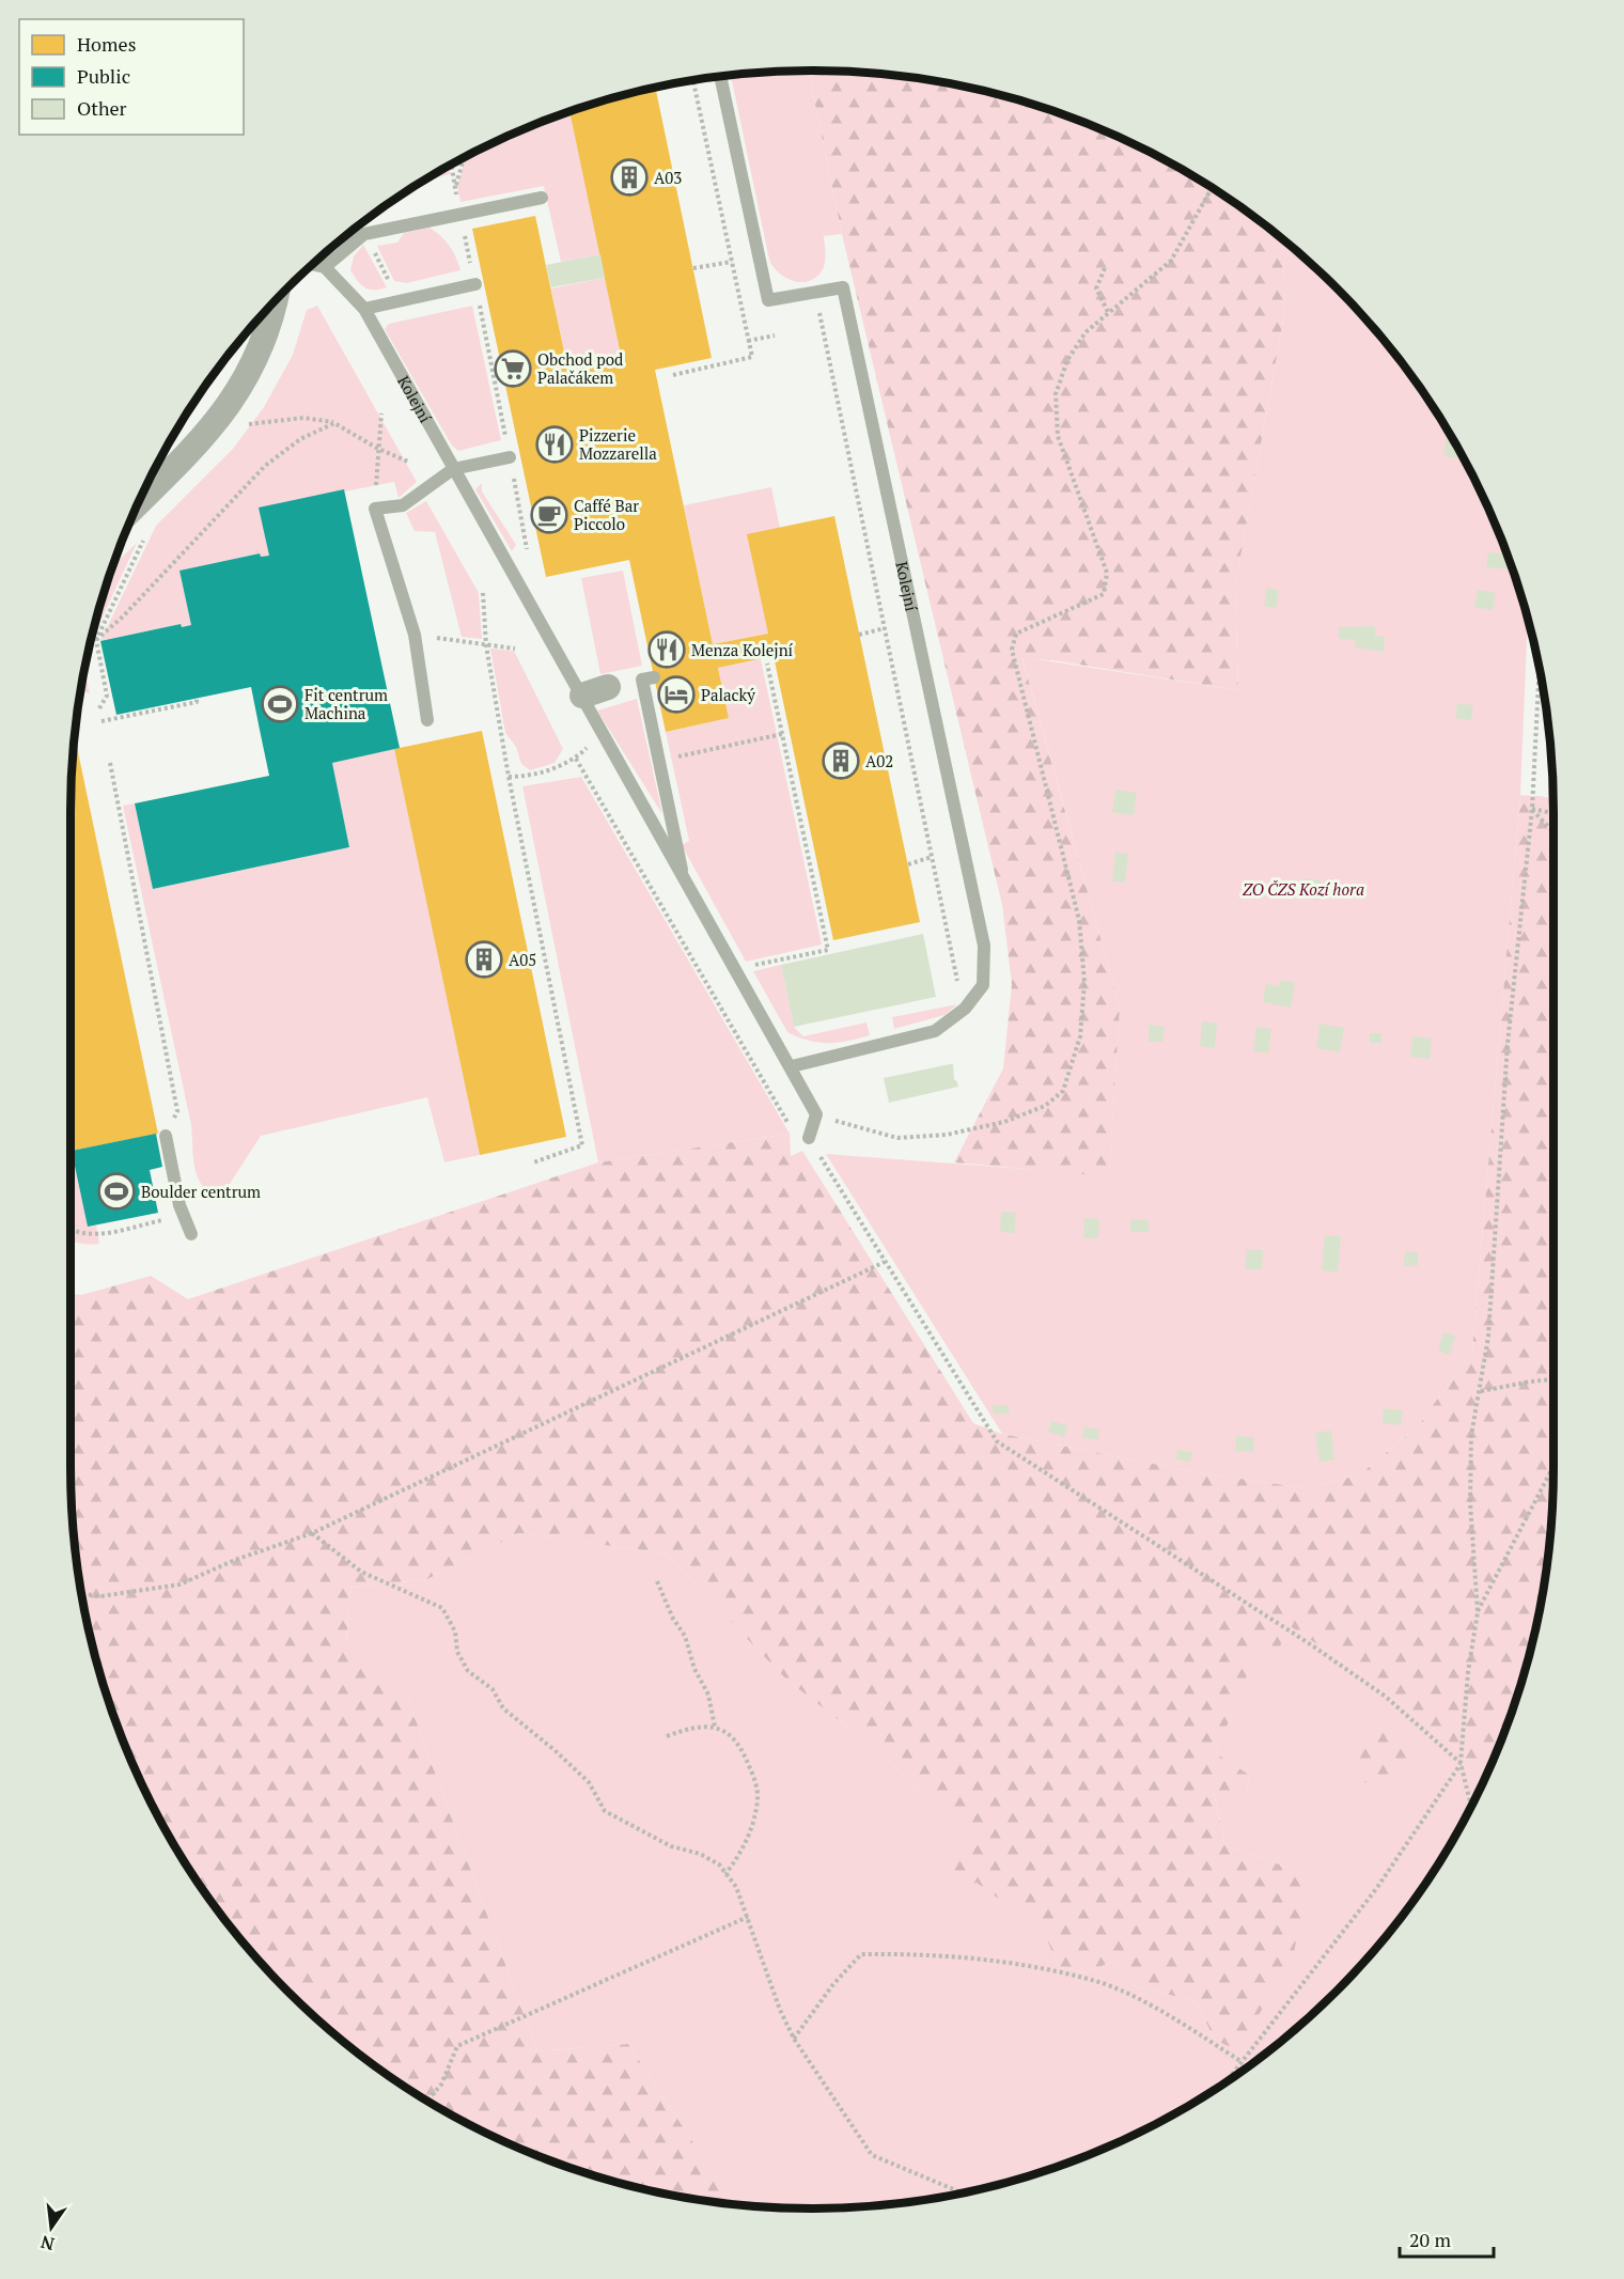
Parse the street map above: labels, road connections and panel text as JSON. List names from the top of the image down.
{
  "streets": {
    "lane": ["Kolejní"]
  },
  "parks": ["ZO ČZS Kozí hora"],
  "places": {
    "building": ["A03", "A02", "A05"],
    "supermarket": ["Obchod pod Palačákem"],
    "restaurant": ["Pizzerie Mozzarella", "Menza Kolejní"],
    "cafe": ["Caffé Bar Piccolo"],
    "hotel": ["Palacký"],
    "sports": ["Fit centrum Machina", "Boulder centrum"]
  },
  "legend": ["Homes", "Public", "Other"],
  "scale_bar": "20 m",
  "north": "bottom"
}
